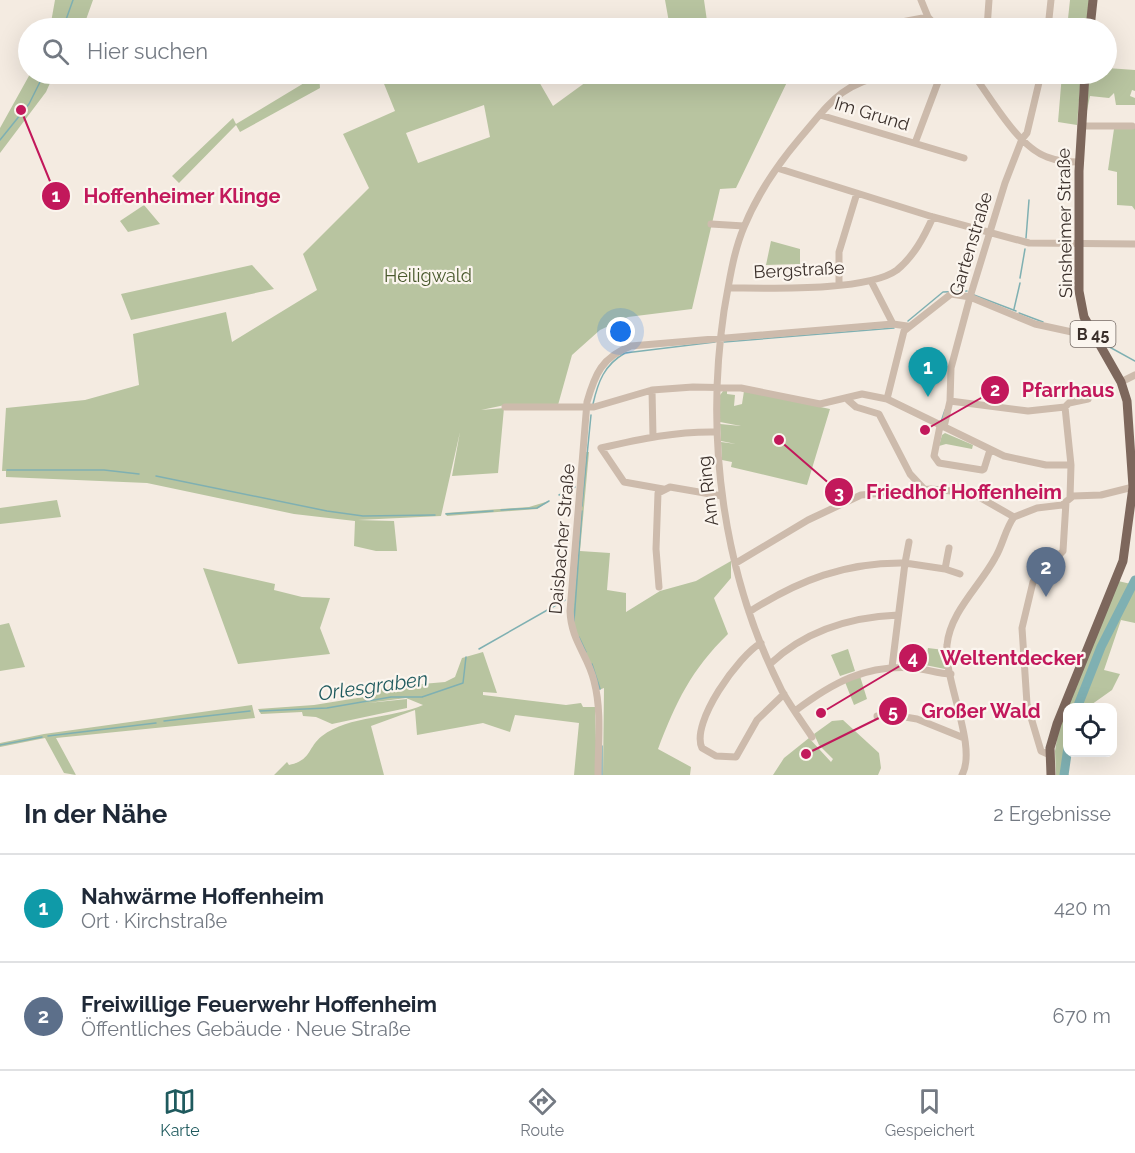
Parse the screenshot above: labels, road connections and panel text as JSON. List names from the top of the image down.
{
  "streets": {
    "main road": ["Sinsheimer Straße", "B 45"],
    "street": [
      "Im Grund",
      "Gartenstraße",
      "Bergstraße",
      "Am Ring",
      "Daisbacher Straße"
    ]
  },
  "crossings": [
    ["Im Grund", "Am Ring"],
    ["Sinsheimer Straße", "B 45"],
    ["Bergstraße", "Am Ring"],
    ["Bergstraße", "Daisbacher Straße"],
    ["Am Ring", "Daisbacher Straße"]
  ],
  "water": ["Orlesgraben"],
  "parks": ["Heiligwald"],
  "places": [
    "Hoffenheimer Klinge",
    "Pfarrhaus",
    "Friedhof Hoffenheim",
    "Weltentdecker",
    "Großer Wald"
  ],
  "page": {
    "search": "Hier suchen",
    "pins": ["1", "2"],
    "heading": ["In der Nähe", "2 Ergebnisse"],
    "list": [
      {
        "mark": "1",
        "name": "Nahwärme Hoffenheim",
        "note": "Ort · Kirchstraße",
        "value": "420 m"
      },
      {
        "mark": "2",
        "name": "Freiwillige Feuerwehr Hoffenheim",
        "note": "Öffentliches Gebäude · Neue Straße",
        "value": "670 m"
      }
    ],
    "nav": ["Karte", "Route", "Gespeichert"]
  }
}
